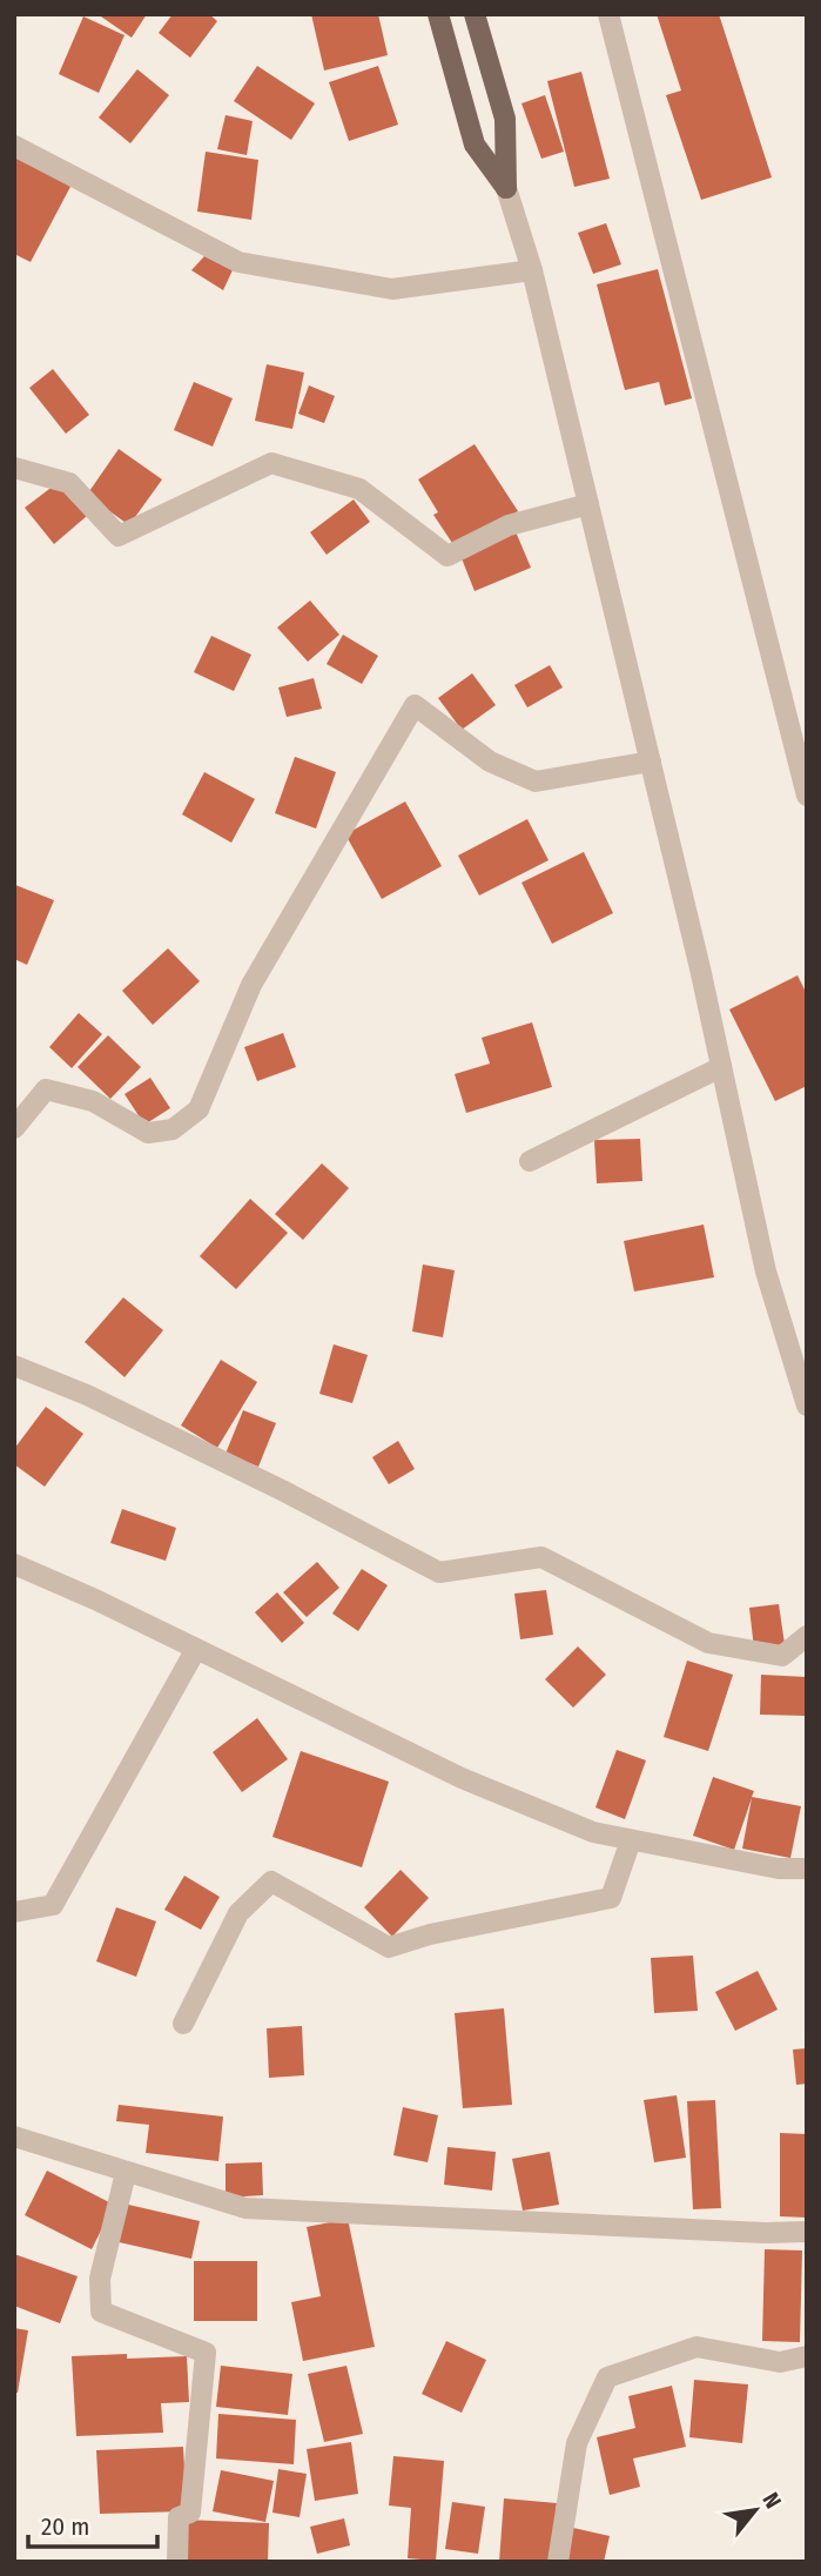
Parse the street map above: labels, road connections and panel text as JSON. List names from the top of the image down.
{
  "scale_bar": "20 m",
  "north": "top right"
}
